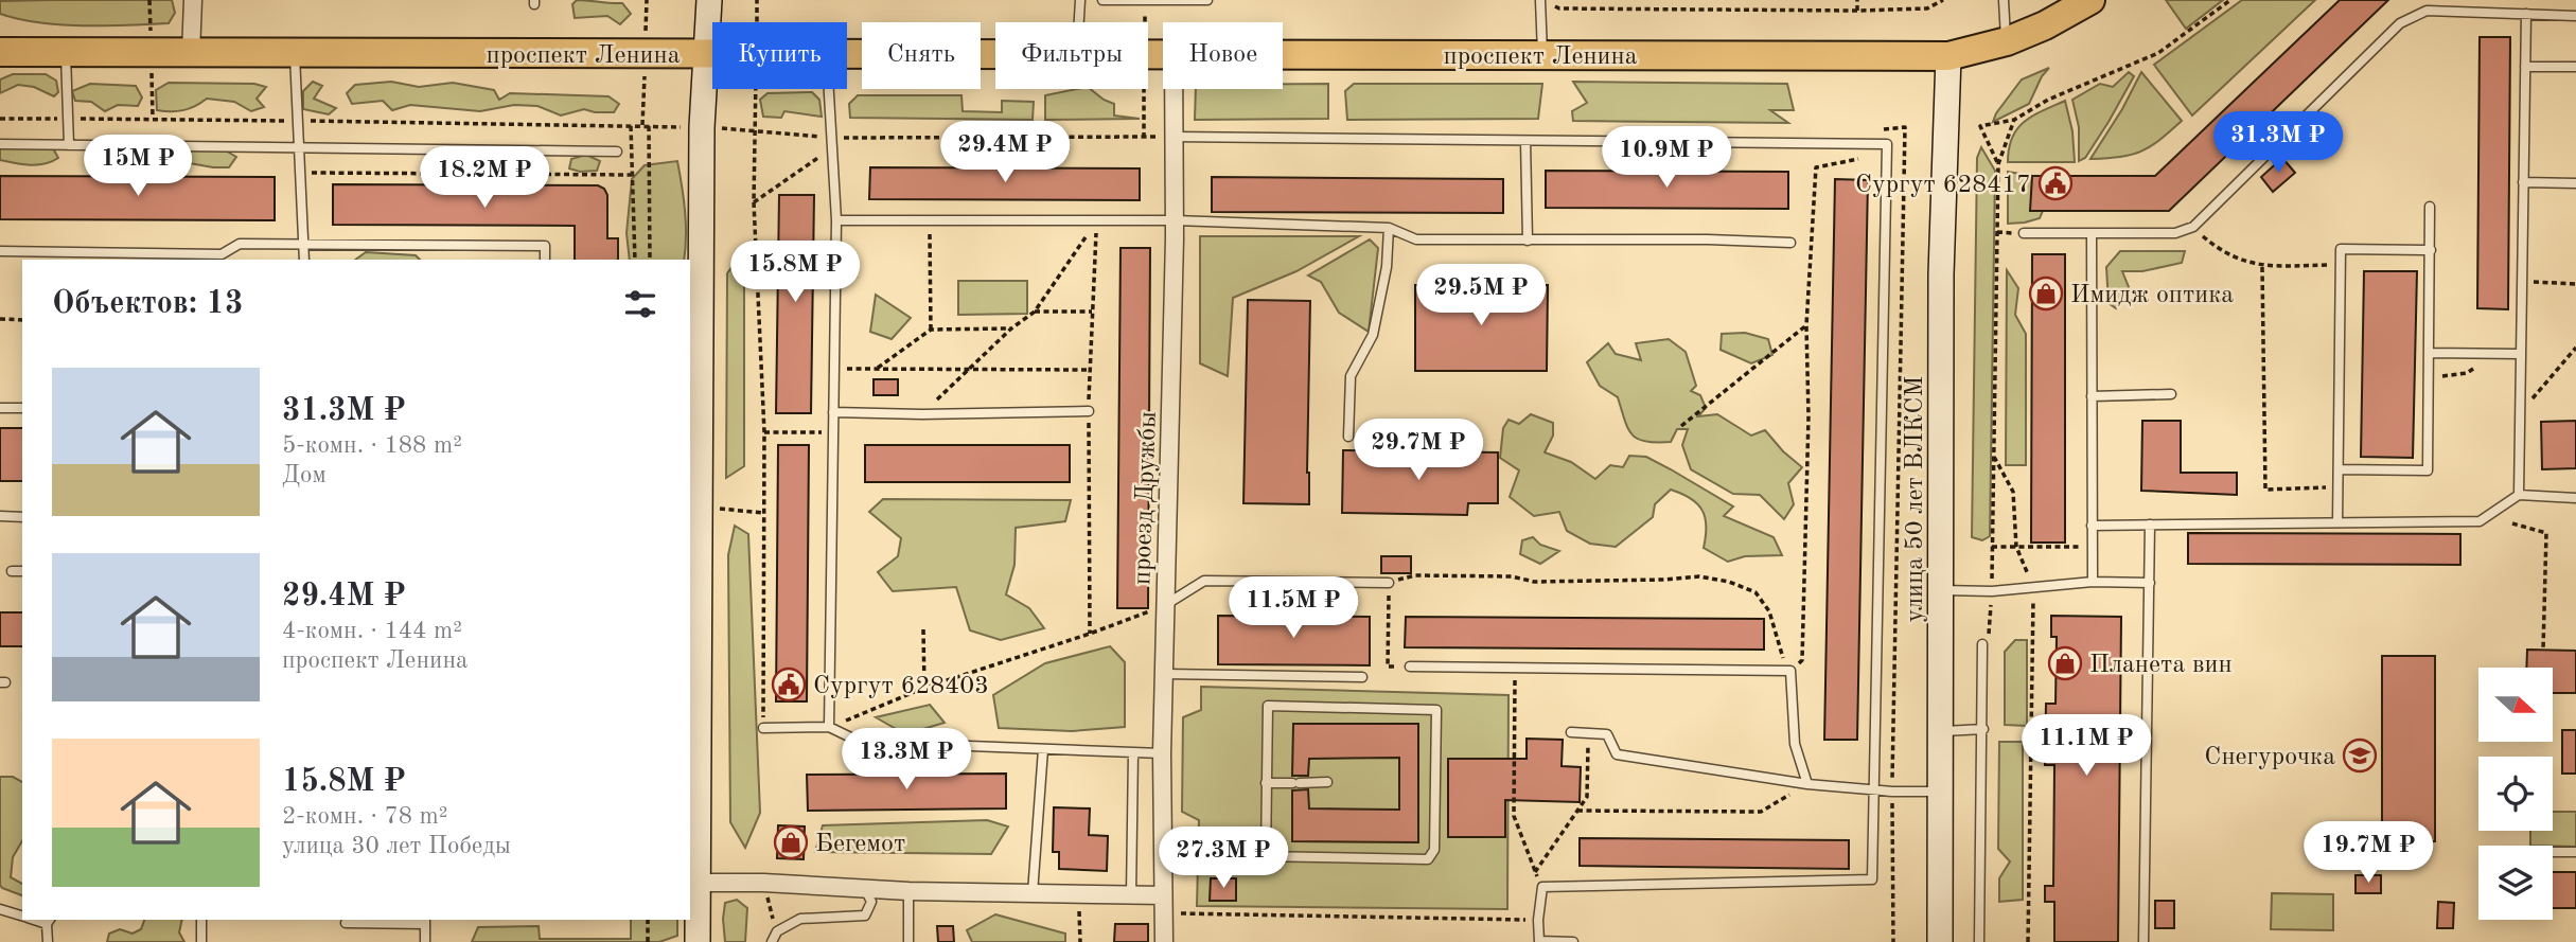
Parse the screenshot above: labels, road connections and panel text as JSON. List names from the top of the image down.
{
  "streets": {
    "main road": ["проспект Ленина", "улица 50 лет ВЛКСМ"],
    "street": ["проезд Дружбы"]
  },
  "crossings": [
    ["проспект Ленина", "улица 50 лет ВЛКСМ"]
  ],
  "places": {
    "public building": ["Сургут 628417", "Сургут 628403"],
    "shop": ["Имидж оптика", "Планета вин", "Бегемот"],
    "school or university": ["Снегурочка"]
  },
  "north": "right",
  "page": {
    "chip": [
      "Купить",
      "Снять",
      "Фильтры",
      "Новое"
    ],
    "price": [
      "31.3M ₽",
      "29.4M ₽",
      "10.9M ₽",
      "15M ₽",
      "18.2M ₽",
      "15.8M ₽",
      "29.5M ₽",
      "29.7M ₽",
      "11.5M ₽",
      "11.1M ₽",
      "13.3M ₽",
      "19.7M ₽",
      "27.3M ₽"
    ],
    "heading": "Объектов: 13",
    "list": [
      {
        "name": "31.3M ₽",
        "note": "5-комн. · 188 m² · Дом"
      },
      {
        "name": "29.4M ₽",
        "note": "4-комн. · 144 m² · проспект Ленина"
      },
      {
        "name": "15.8M ₽",
        "note": "2-комн. · 78 m² · улица 30 лет Победы"
      }
    ]
  }
}
